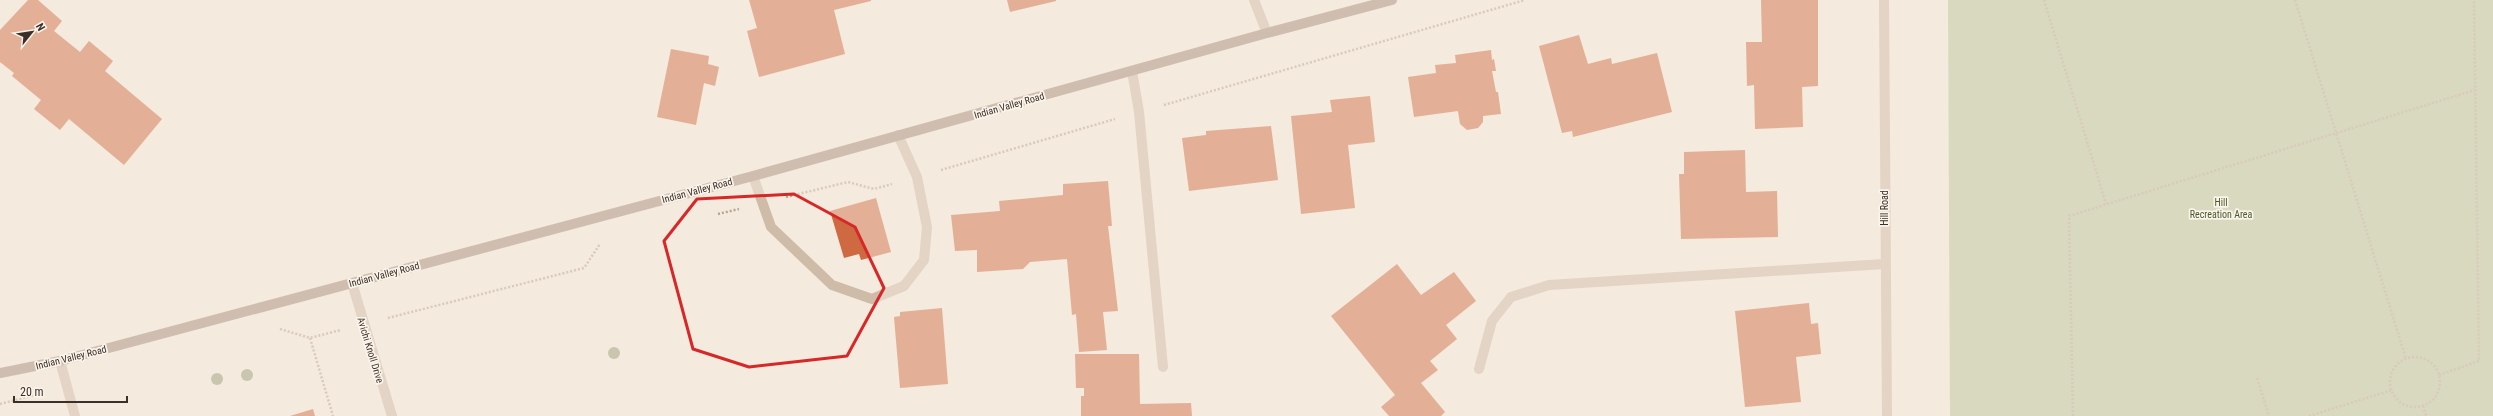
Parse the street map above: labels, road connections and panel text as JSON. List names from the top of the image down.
{
  "streets": {
    "street": ["Indian Valley Road", "Hill Road", "Avichi Knoll Drive"]
  },
  "crossings": [
    ["Indian Valley Road", "Avichi Knoll Drive"]
  ],
  "parks": ["Hill Recreation Area"],
  "scale_bar": "20 m",
  "north": "top right"
}
